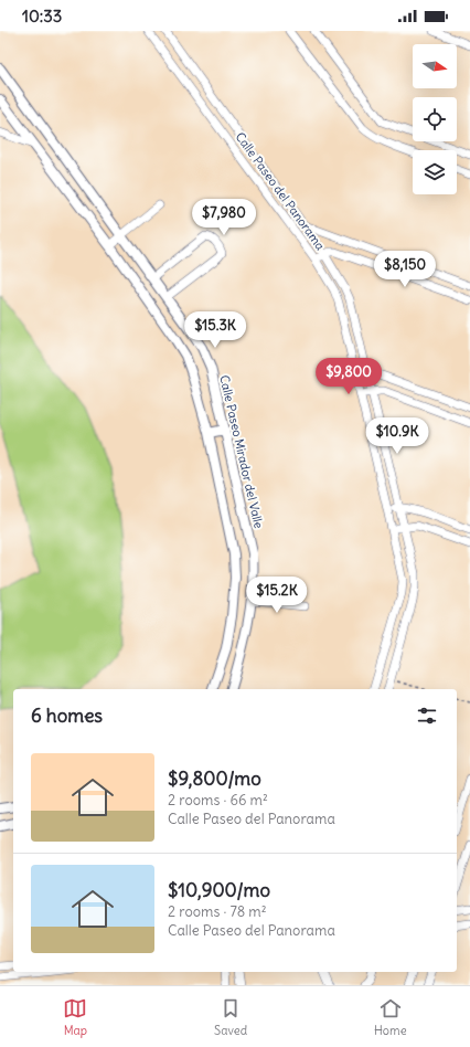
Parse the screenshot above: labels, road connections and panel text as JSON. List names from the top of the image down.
{
  "streets": {
    "street": ["Calle Paseo del Panorama", "Calle Paseo Mirador del Valle"]
  },
  "north": "right",
  "page": {
    "status": "10:33",
    "price": [
      "$7,980",
      "$8,150",
      "$15.3K",
      "$9,800",
      "$10.9K",
      "$15.2K"
    ],
    "heading": "6 homes",
    "list": [
      {
        "name": "$9,800/mo",
        "note": "2 rooms · 66 m² · Calle Paseo del Panorama"
      },
      {
        "name": "$10,900/mo",
        "note": "2 rooms · 78 m² · Calle Paseo del Panorama"
      }
    ],
    "tabs": ["Map", "Saved", "Home"]
  }
}
